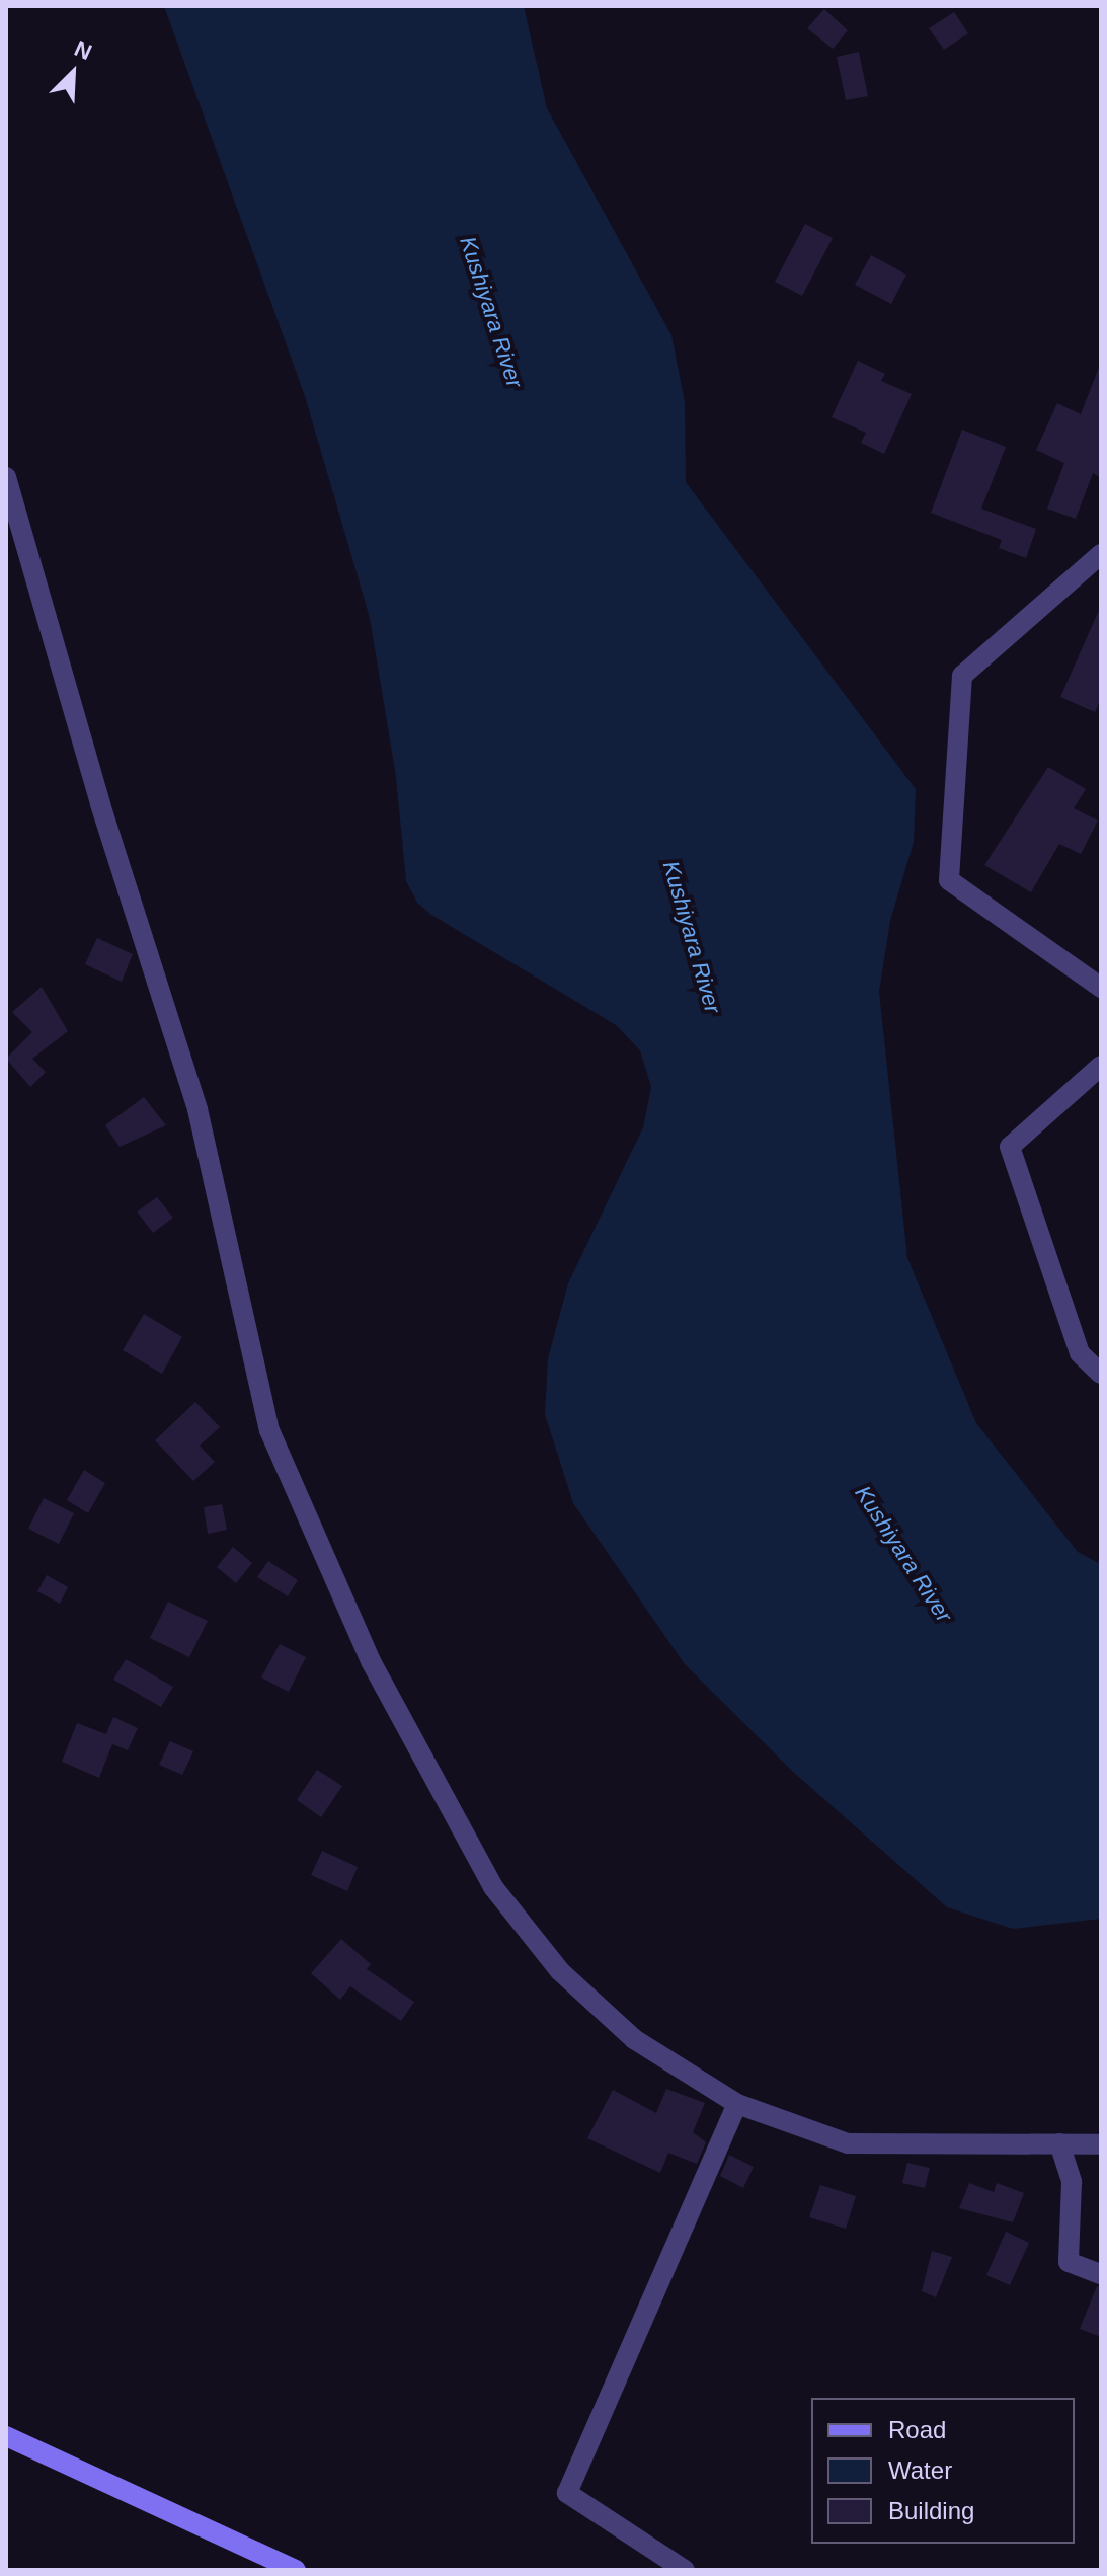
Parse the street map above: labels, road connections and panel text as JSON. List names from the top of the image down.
{
  "water": ["Kushiyara River"],
  "legend": ["Road", "Water", "Building"],
  "north": "top right"
}
